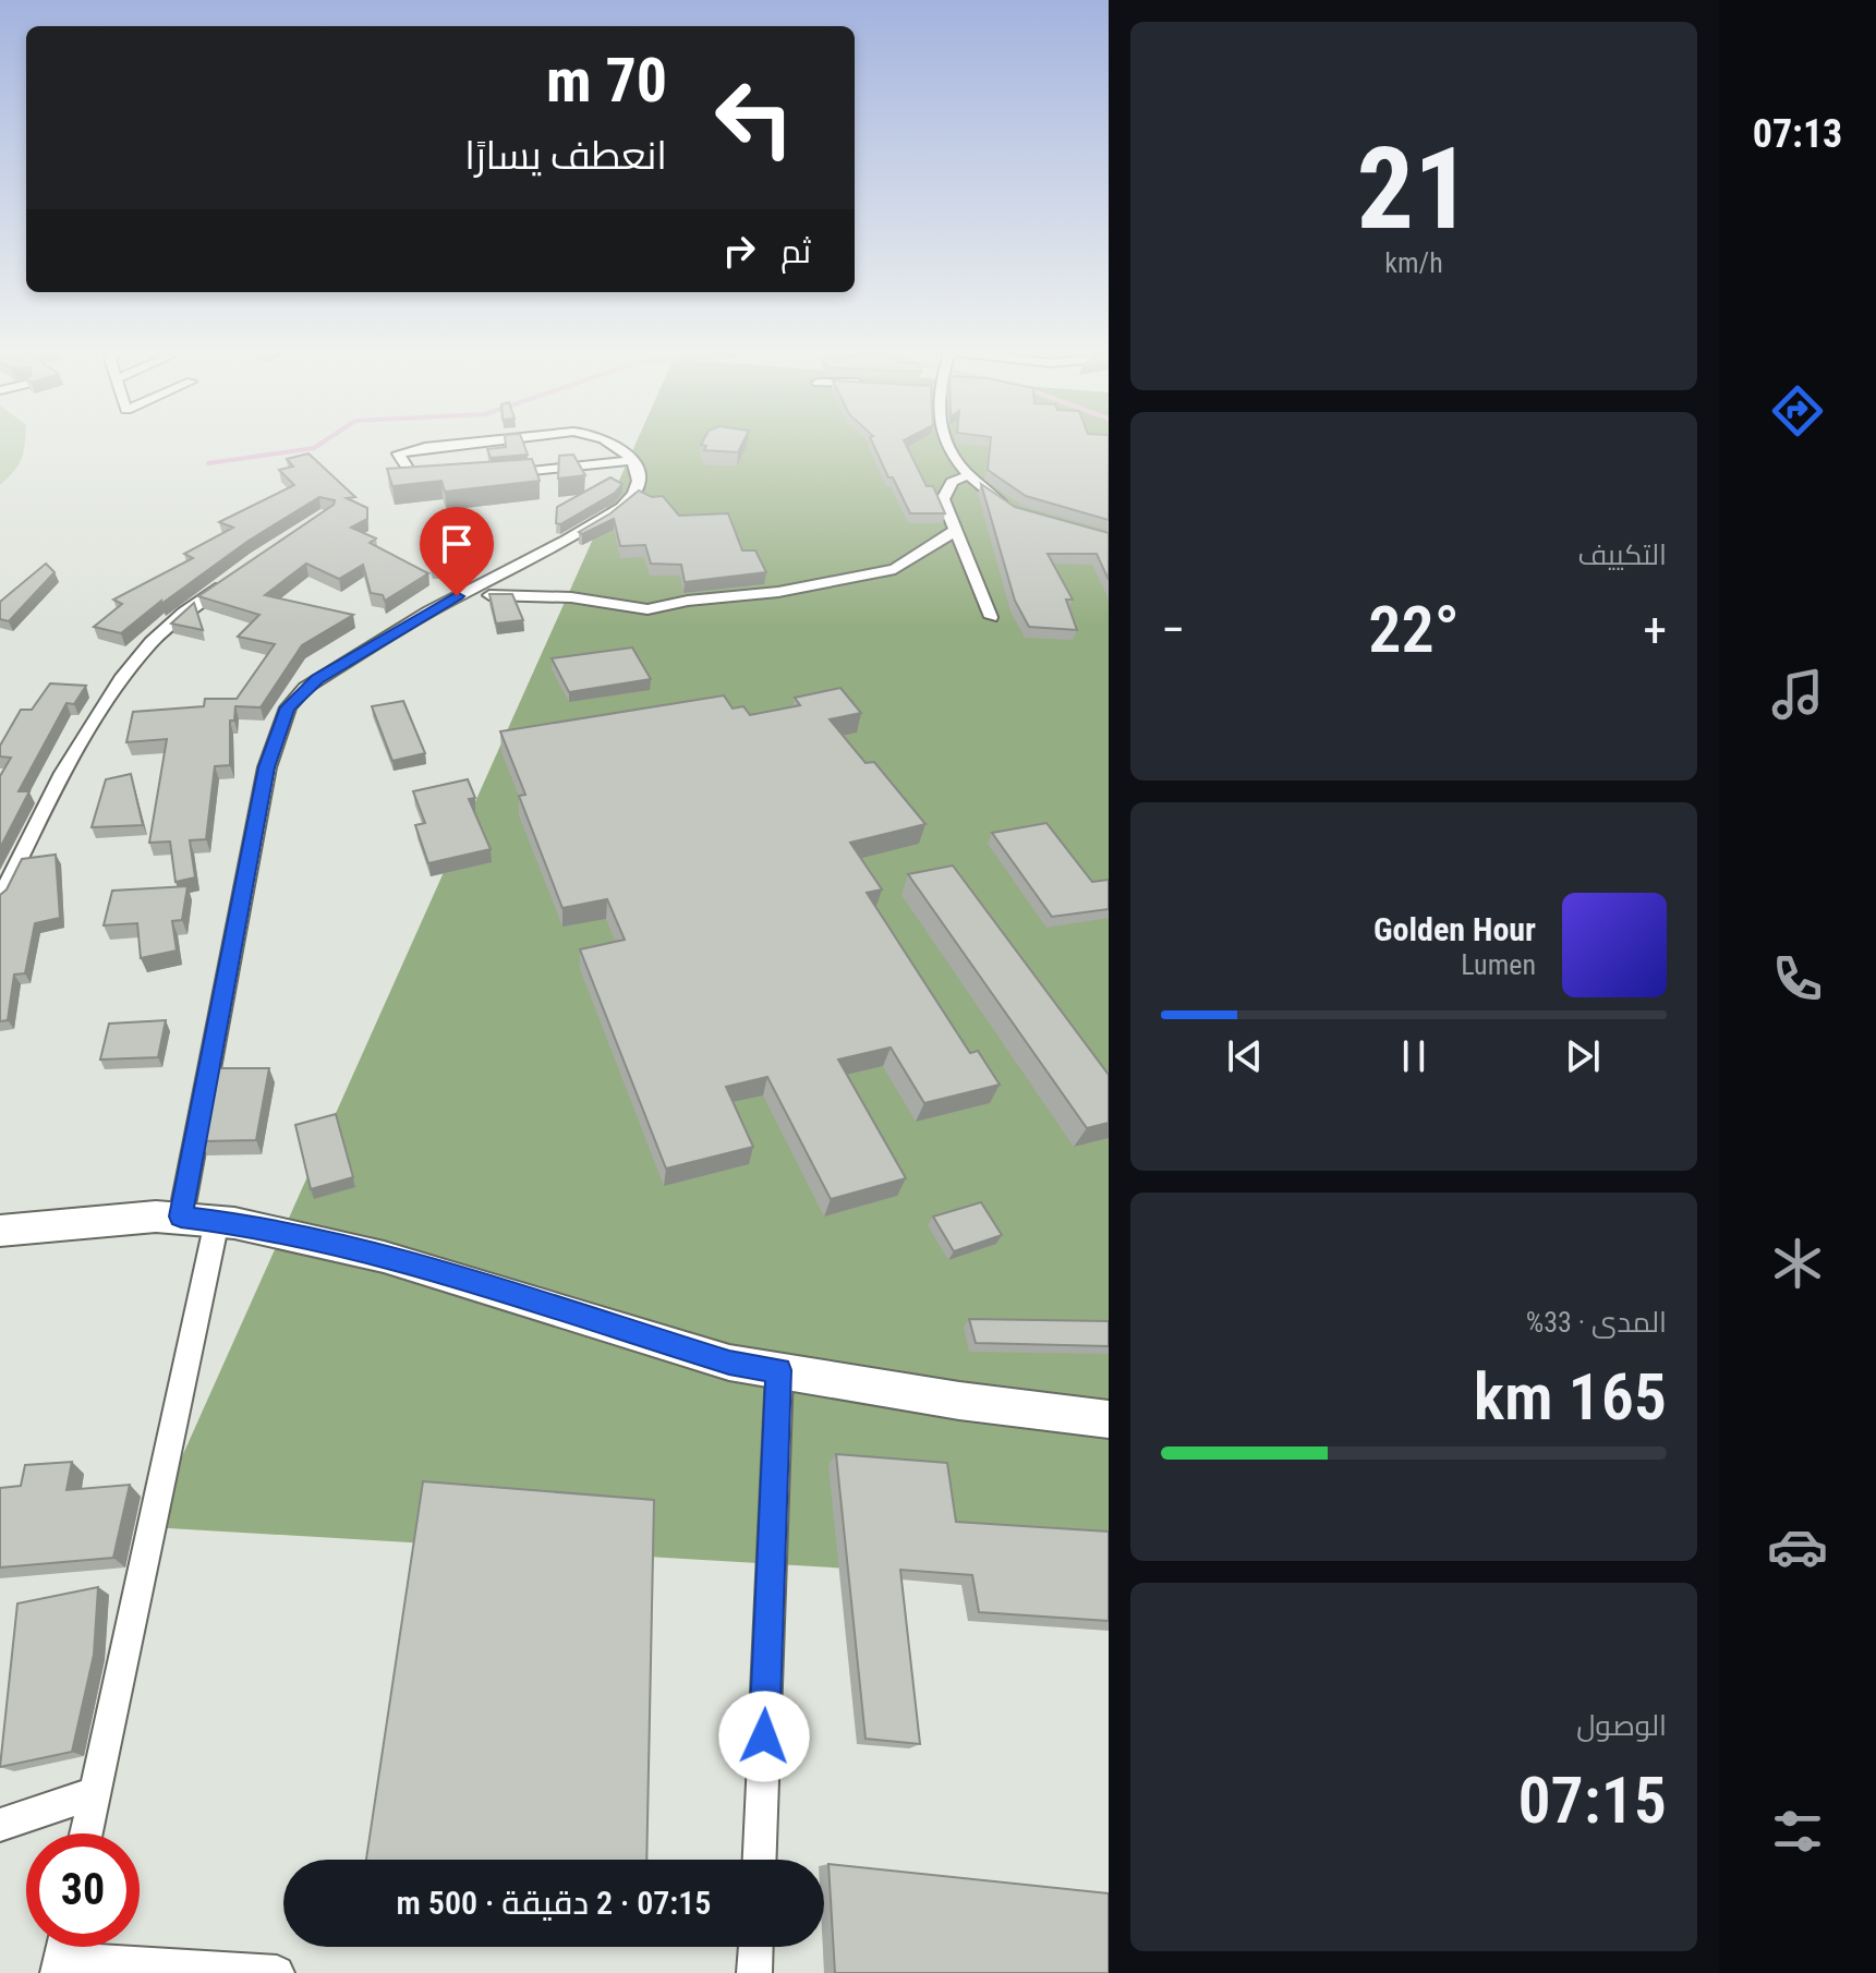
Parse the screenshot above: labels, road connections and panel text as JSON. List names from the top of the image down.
{
  "page": {
    "tabs": "07:13",
    "tile": [
      ["21", "km/h"],
      "التكييف",
      ["المدى · 33%", "165 km"],
      ["الوصول", "07:15"]
    ],
    "turn": ["70 m", "انعطف يسارًا"],
    "then": "ثم",
    "heat": ["−", "22°", "+"],
    "song": ["Golden Hour", "Lumen"],
    "limit": "30",
    "trip": "07:15 · 2 دقيقة · 500 m"
  }
}
